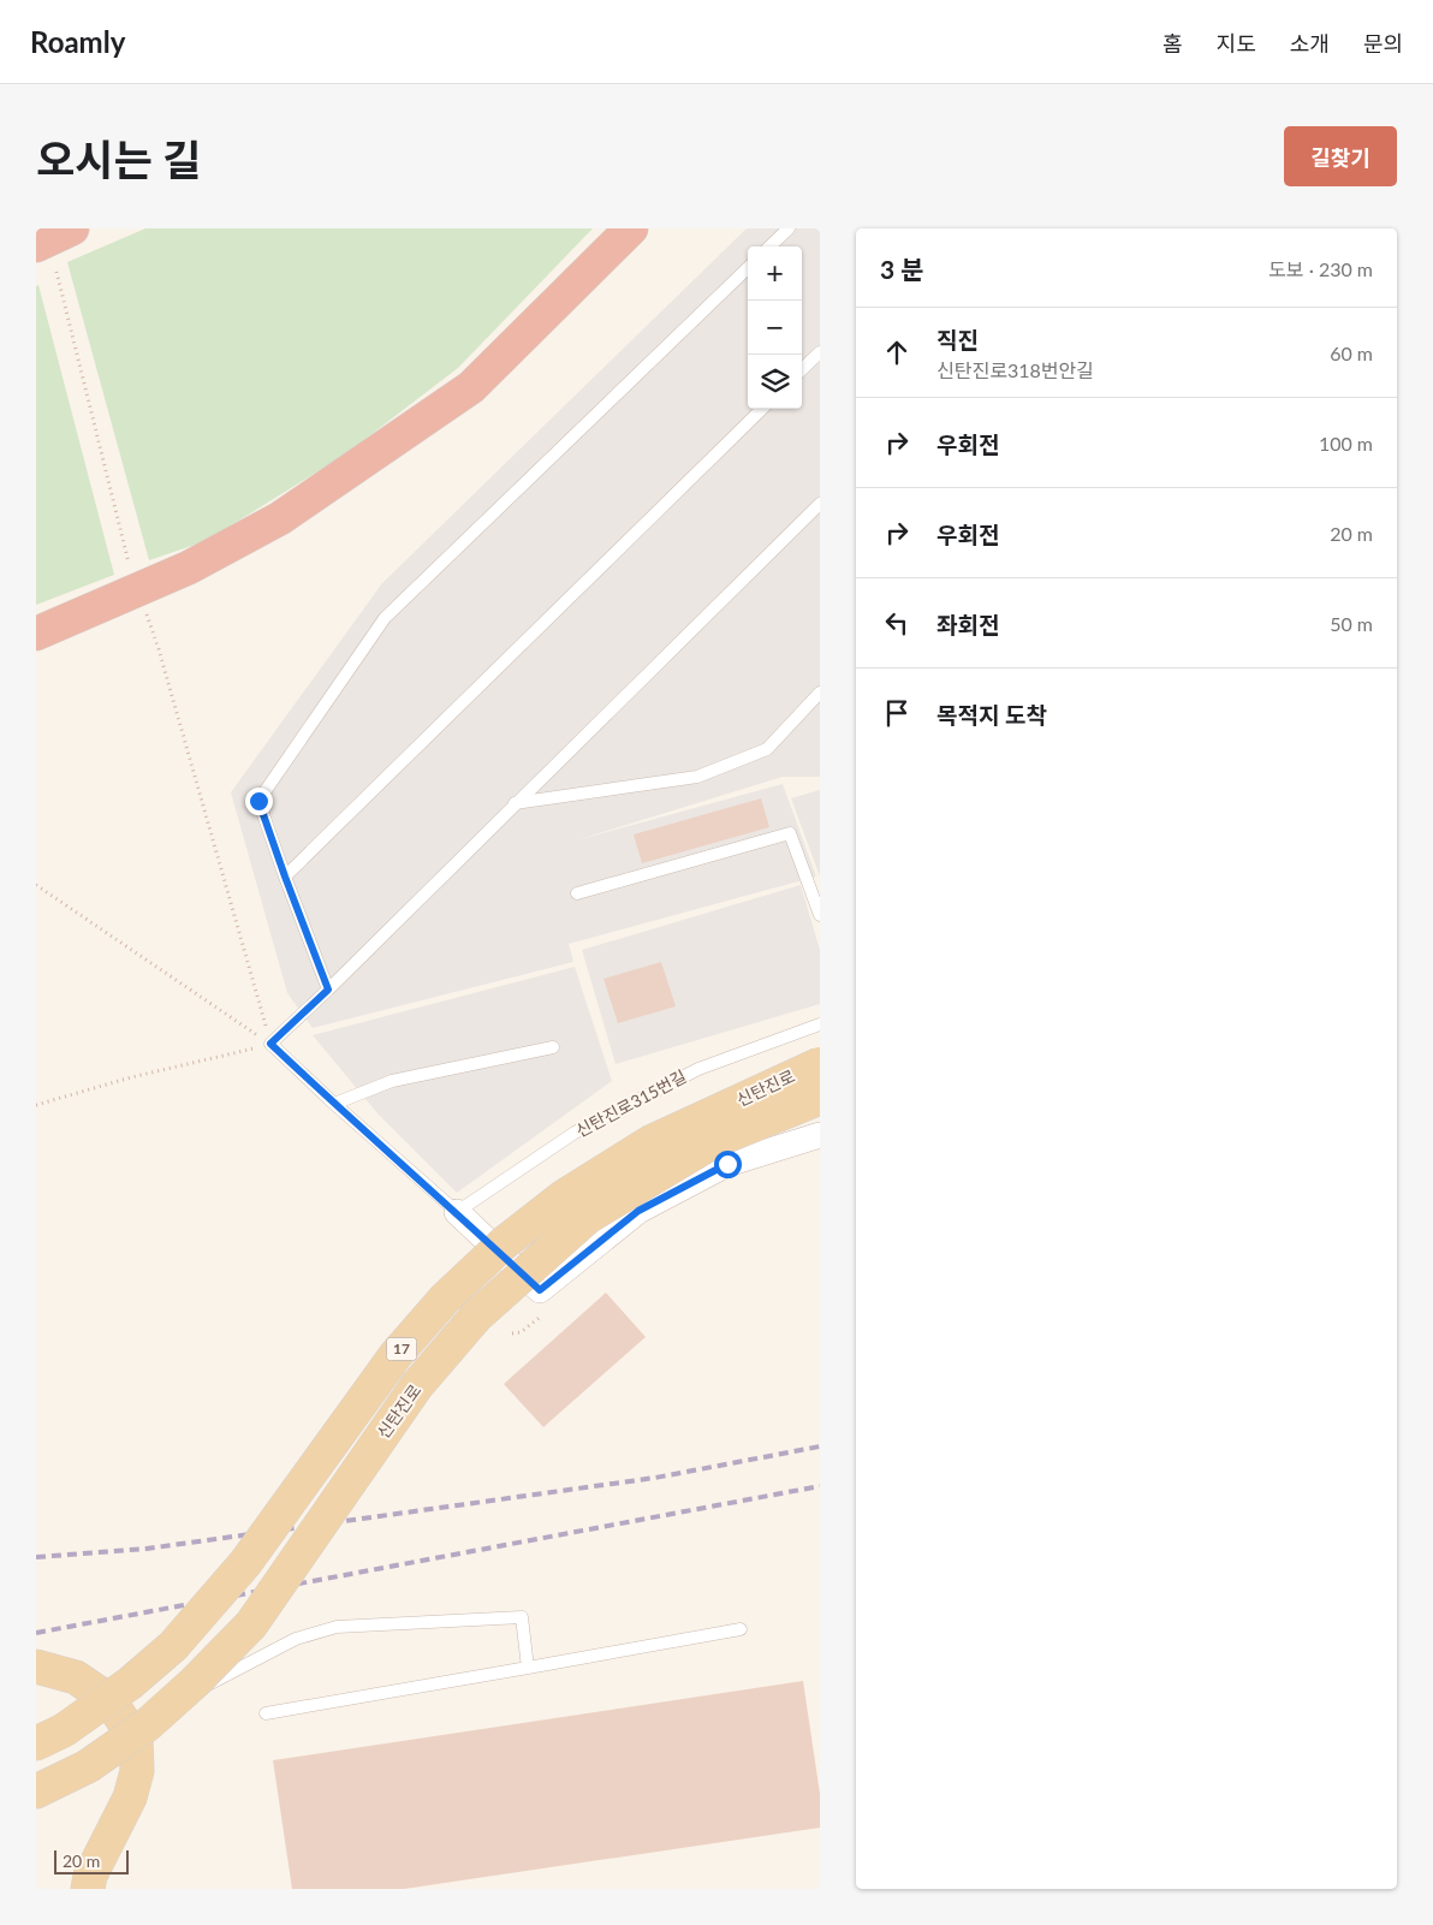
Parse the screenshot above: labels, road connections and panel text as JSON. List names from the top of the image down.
{
  "streets": {
    "main road": ["신탄진로", "17"],
    "lane": ["신탄진로315번길"]
  },
  "scale_bar": "20 m",
  "page": {
    "header": "Roamly",
    "nav": [
      "홈",
      "지도",
      "소개",
      "문의"
    ],
    "title": "오시는 길",
    "buttons": "길찾기",
    "heading": ["3 분", "도보 · 230 m"],
    "map_buttons": ["+", "−"],
    "list": [
      ["직진", "신탄진로318번안길", "60 m"],
      ["우회전", "100 m"],
      ["우회전", "20 m"],
      ["좌회전", "50 m"],
      "목적지 도착"
    ],
    "scale": "20 m"
  }
}
